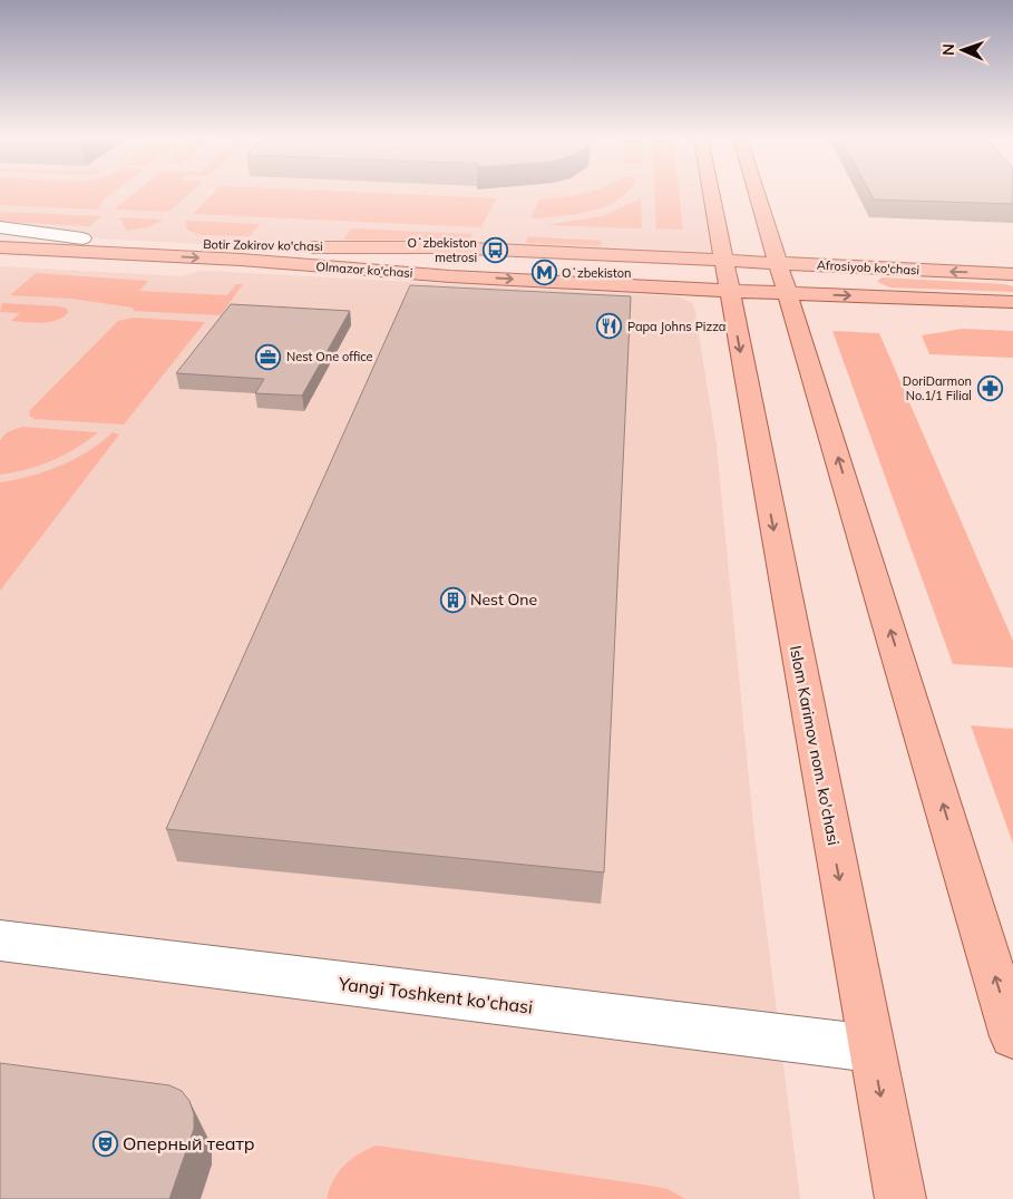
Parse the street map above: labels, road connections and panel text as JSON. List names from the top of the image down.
{
  "streets": {
    "main road": [
      "Botir Zokirov ko'chasi",
      "Afrosiyob ko'chasi",
      "Olmazor ko'chasi",
      "Islom Karimov nom. ko'chasi"
    ],
    "street": ["Yangi Toshkent ko'chasi"]
  },
  "crossings": [
    ["Botir Zokirov ko'chasi", "Afrosiyob ko'chasi"],
    ["Botir Zokirov ko'chasi", "Olmazor ko'chasi"],
    ["Botir Zokirov ko'chasi", "Islom Karimov nom. ko'chasi"],
    ["Afrosiyob ko'chasi", "Olmazor ko'chasi"],
    ["Afrosiyob ko'chasi", "Islom Karimov nom. ko'chasi"],
    ["Olmazor ko'chasi", "Islom Karimov nom. ko'chasi"],
    ["Islom Karimov nom. ko'chasi", "Yangi Toshkent ko'chasi"]
  ],
  "one_way": ["Olmazor ko'chasi"],
  "places": {
    "bus stop": ["Oʻzbekiston metrosi"],
    "metro station": ["Oʻzbekiston"],
    "restaurant": ["Papa Johns Pizza"],
    "office": ["Nest One office"],
    "pharmacy": ["DoriDarmon No.1/1 Filial"],
    "building": ["Nest One"],
    "theatre": ["Оперный театр"]
  },
  "north": "left"
}
